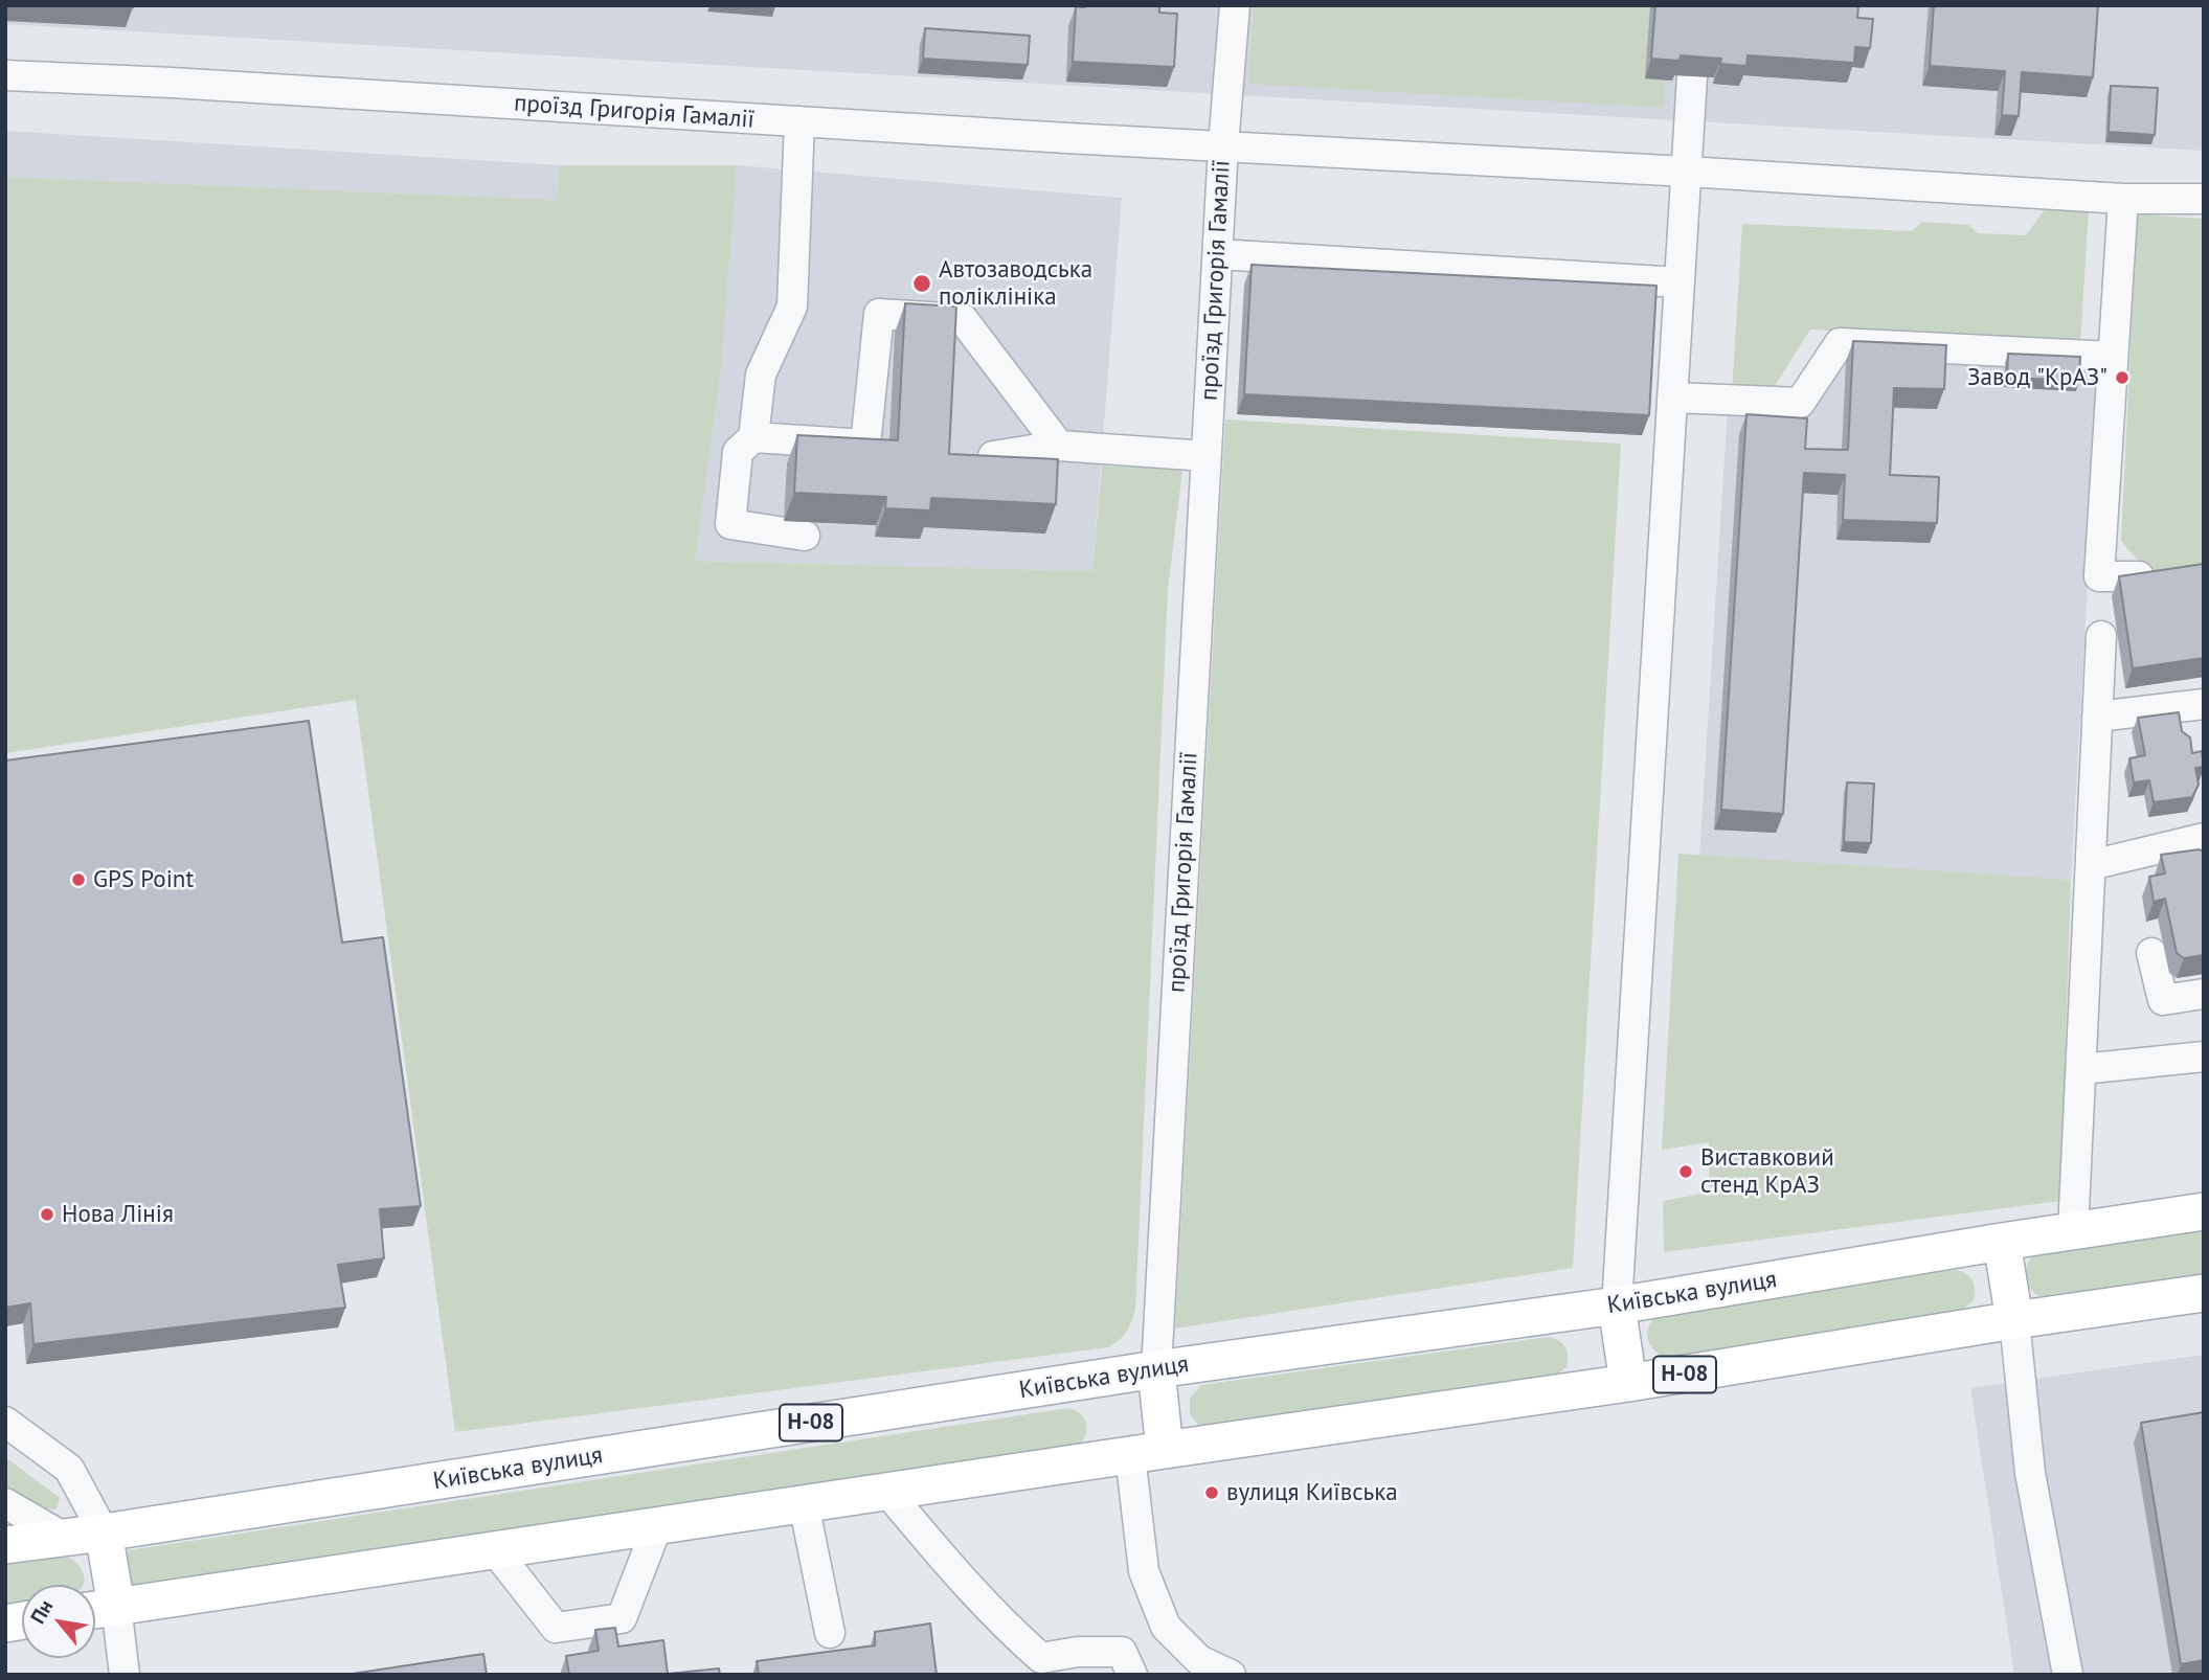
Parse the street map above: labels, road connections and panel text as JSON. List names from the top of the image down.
{
  "streets": {
    "main road": ["Київська вулиця", "Н-08"],
    "street": ["проїзд Григорія Гамалії"]
  },
  "crossings": [
    ["проїзд Григорія Гамалії", "Київська вулиця"]
  ],
  "places": [
    "Автозаводська поліклініка",
    "Завод \"КрАЗ\"",
    "GPS Point",
    "Виставковий стенд КрАЗ",
    "Нова Лінія",
    "вулиця Київська"
  ],
  "north": "top left"
}
